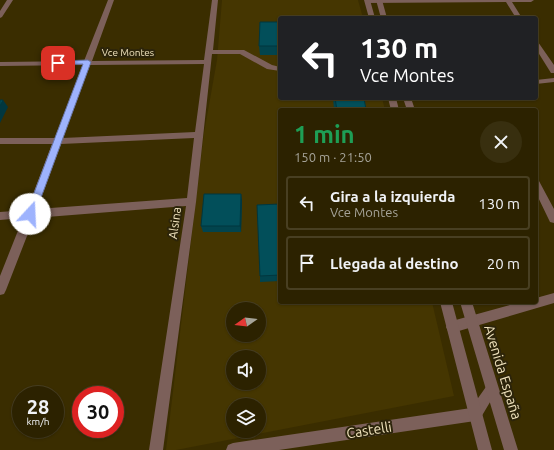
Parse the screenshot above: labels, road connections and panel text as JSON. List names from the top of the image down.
{
  "streets": {
    "street": [
      "Vce Montes",
      "Alsina",
      "Avenida España",
      "Castelli"
    ]
  },
  "crossings": [
    ["Vce Montes", "Alsina"]
  ],
  "north": "left",
  "page": {
    "turn": ["130 m", "Vce Montes"],
    "heading": ["1 min", "150 m · 21:50"],
    "list": [
      {
        "name": "Gira a la izquierda",
        "note": "Vce Montes",
        "value": "130 m"
      },
      {
        "name": "Llegada al destino",
        "value": "20 m"
      }
    ],
    "speed": "28 km/h",
    "limit": "30"
  }
}
